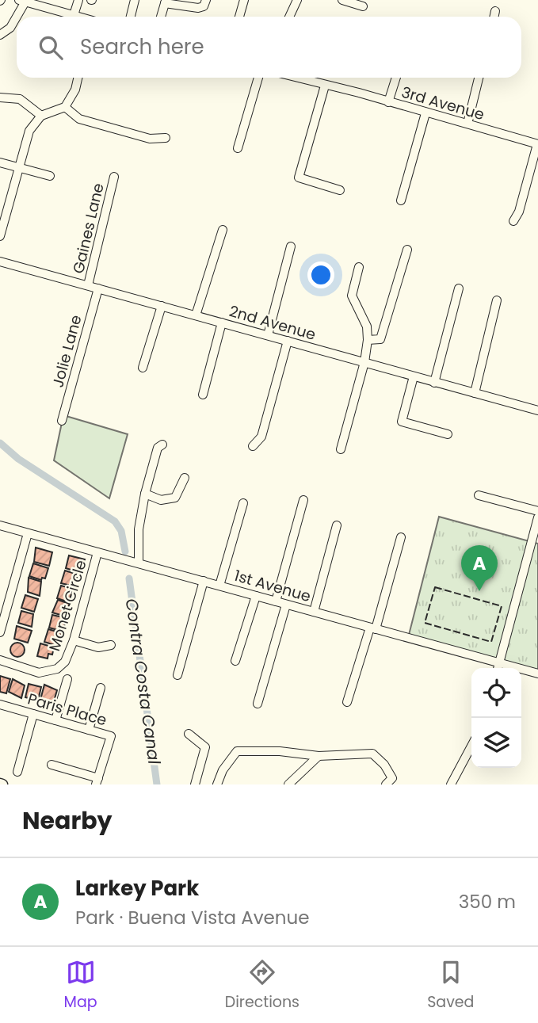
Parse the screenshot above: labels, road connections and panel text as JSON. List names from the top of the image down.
{
  "streets": {
    "street": [
      "3rd Avenue",
      "Gaines Lane",
      "2nd Avenue",
      "Jolie Lane",
      "1st Avenue",
      "Monet Circle",
      "Paris Place"
    ]
  },
  "crossings": [
    ["Gaines Lane", "2nd Avenue"],
    ["2nd Avenue", "Jolie Lane"],
    ["1st Avenue", "Monet Circle"]
  ],
  "water": ["Contra Costa Canal"],
  "page": {
    "search": "Search here",
    "pins": "A",
    "heading": "Nearby",
    "list": [
      {
        "mark": "A",
        "name": "Larkey Park",
        "note": "Park · Buena Vista Avenue",
        "value": "350 m"
      }
    ],
    "nav": ["Map", "Directions", "Saved"]
  }
}
